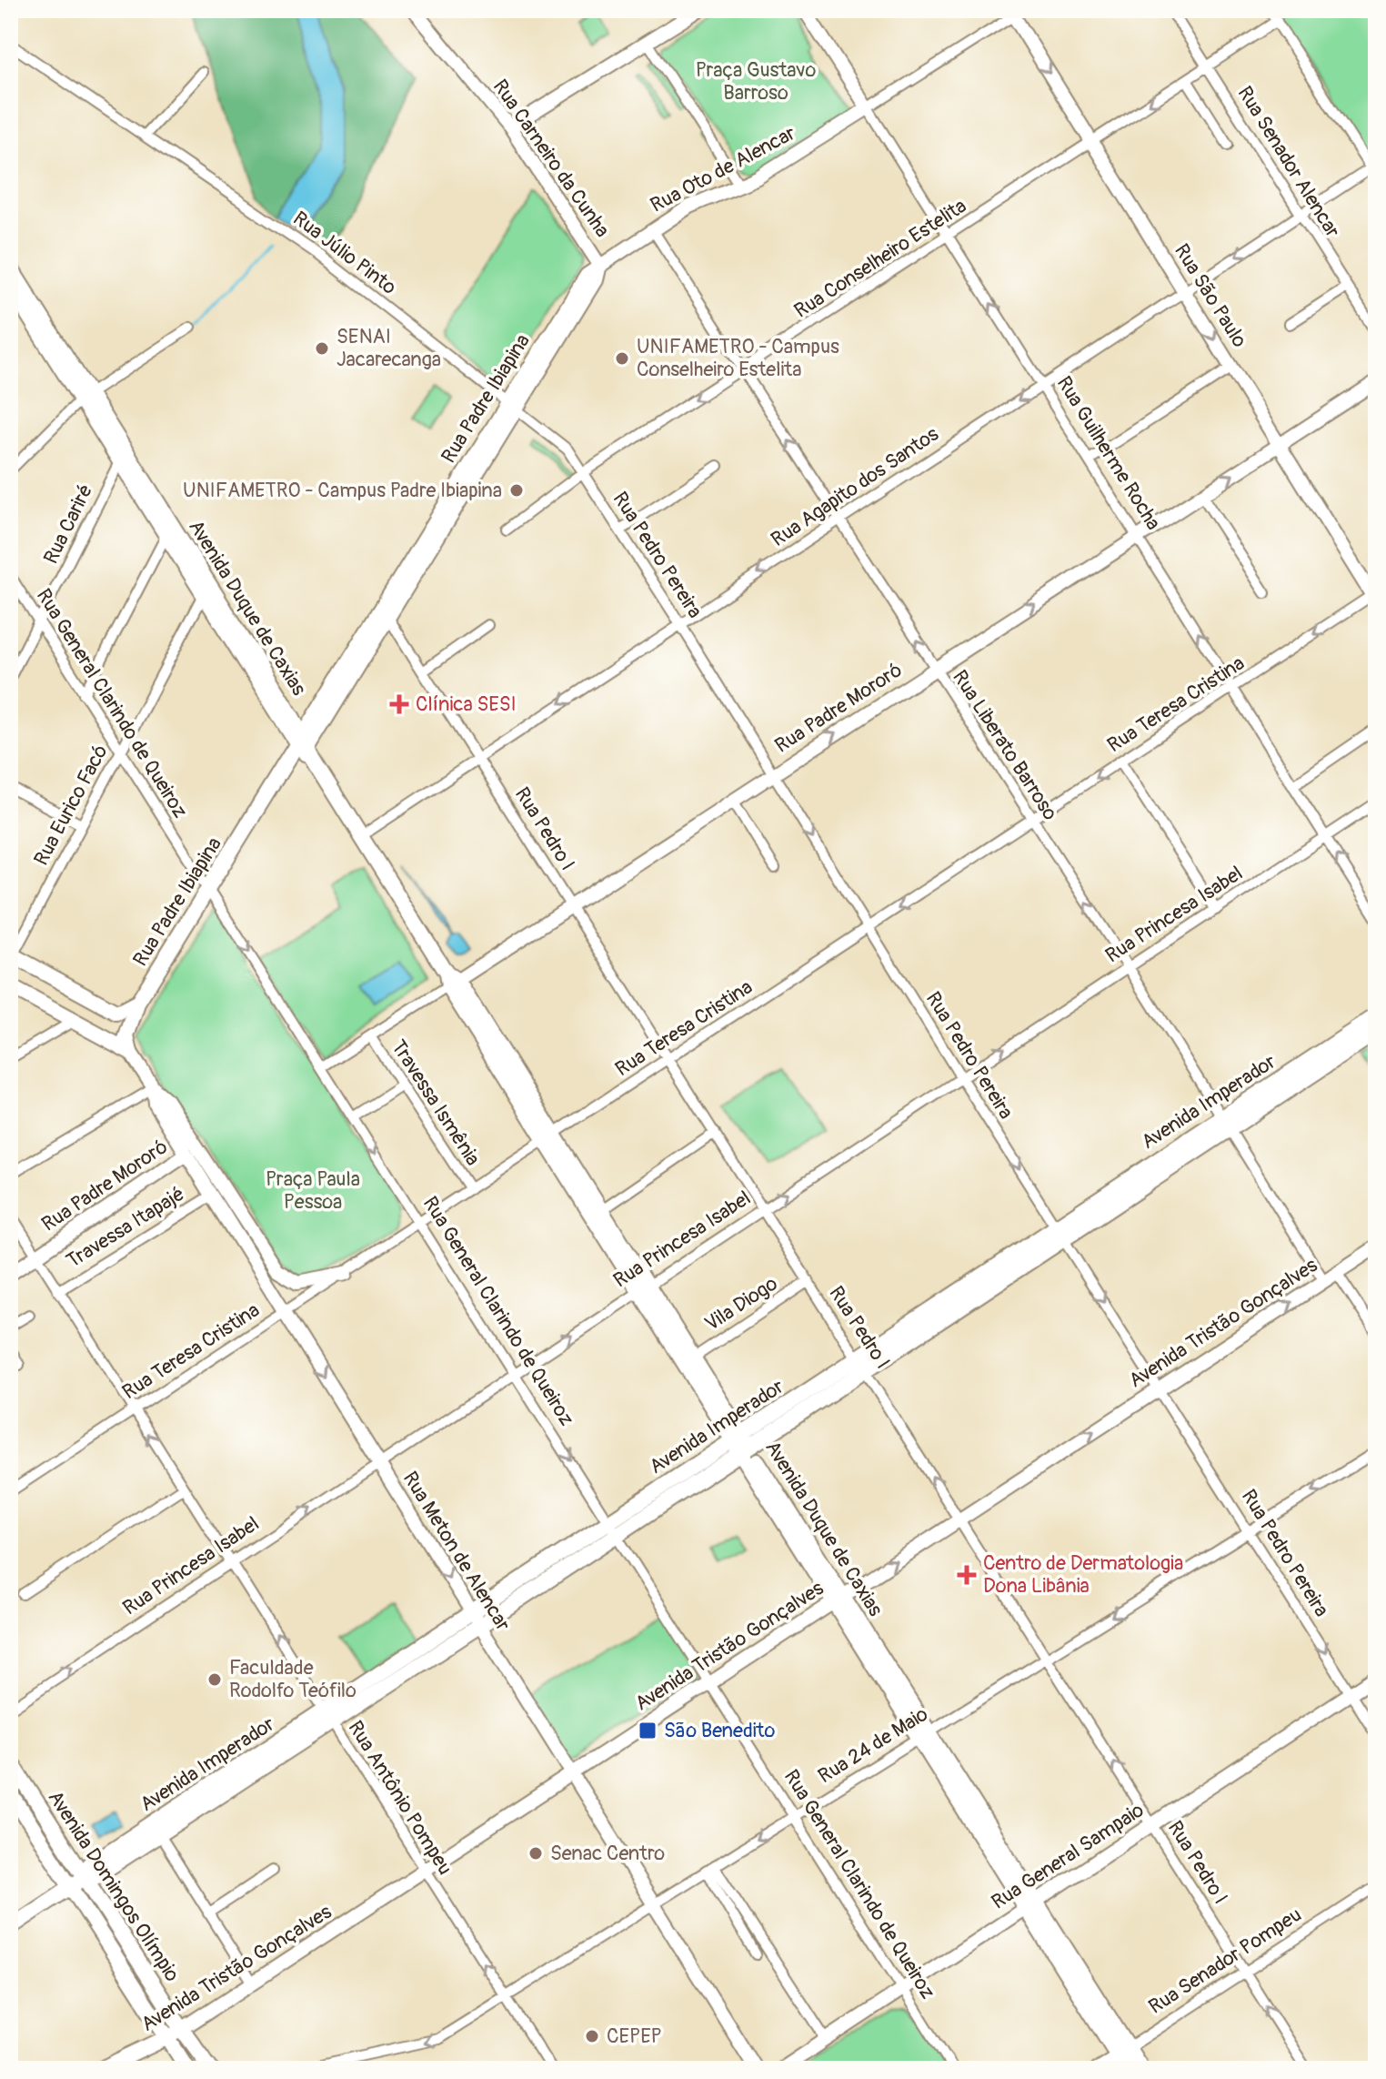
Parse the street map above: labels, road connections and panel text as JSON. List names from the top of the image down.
{
  "streets": {
    "main road": [
      "Rua Padre Ibiapina",
      "Avenida Duque de Caxias",
      "Avenida Imperador",
      "Avenida Tristão Gonçalves",
      "Avenida Domingos Olímpio"
    ],
    "street": [
      "Rua Carneiro da Cunha",
      "Rua Senador Alencar",
      "Rua Oto de Alencar",
      "Rua Júlio Pinto",
      "Rua Conselheiro Estelita",
      "Rua São Paulo",
      "Rua Guilherme Rocha",
      "Rua Agapito dos Santos",
      "Rua Cariré",
      "Rua Pedro Pereira",
      "Rua General Clarindo de Queiroz",
      "Rua Teresa Cristina",
      "Rua Padre Mororó",
      "Rua Liberato Barroso",
      "Rua Eurico Facó",
      "Rua Pedro I",
      "Rua Princesa Isabel",
      "Travessa Ismênia",
      "Travessa Itapajé",
      "Vila Diogo",
      "Rua Meton de Alencar",
      "Rua 24 de Maio",
      "Rua Antônio Pompeu",
      "Rua General Sampaio",
      "Rua Senador Pompeu"
    ]
  },
  "crossings": [
    ["Rua Carneiro da Cunha", "Rua Oto de Alencar"],
    ["Rua Carneiro da Cunha", "Rua Padre Ibiapina"],
    ["Rua Senador Alencar", "Rua Conselheiro Estelita"],
    ["Rua Senador Alencar", "Rua Agapito dos Santos"],
    ["Rua Oto de Alencar", "Rua São Paulo"],
    ["Rua Oto de Alencar", "Rua Padre Ibiapina"],
    ["Rua Oto de Alencar", "Rua Guilherme Rocha"],
    ["Rua Oto de Alencar", "Rua Liberato Barroso"],
    ["Rua Júlio Pinto", "Rua Padre Ibiapina"],
    ["Rua Júlio Pinto", "Rua Pedro Pereira"],
    ["Rua Conselheiro Estelita", "Rua São Paulo"],
    ["Rua Conselheiro Estelita", "Rua Guilherme Rocha"],
    ["Rua Conselheiro Estelita", "Rua Pedro Pereira"],
    ["Rua Conselheiro Estelita", "Rua Liberato Barroso"],
    ["Rua São Paulo", "Rua Agapito dos Santos"],
    ["Rua São Paulo", "Rua Teresa Cristina"],
    ["Rua São Paulo", "Rua Padre Mororó"],
    ["Rua Padre Ibiapina", "Rua Pedro Pereira"],
    ["Rua Padre Ibiapina", "Avenida Duque de Caxias"],
    ["Rua Padre Ibiapina", "Rua General Clarindo de Queiroz"],
    ["Rua Padre Ibiapina", "Rua Pedro I"],
    ["Rua Padre Ibiapina", "Rua Meton de Alencar"],
    ["Rua Guilherme Rocha", "Rua Agapito dos Santos"],
    ["Rua Guilherme Rocha", "Rua Teresa Cristina"],
    ["Rua Guilherme Rocha", "Rua Padre Mororó"],
    ["Rua Guilherme Rocha", "Rua Princesa Isabel"],
    ["Rua Agapito dos Santos", "Rua Pedro Pereira"],
    ["Rua Agapito dos Santos", "Avenida Duque de Caxias"],
    ["Rua Agapito dos Santos", "Rua Liberato Barroso"],
    ["Rua Agapito dos Santos", "Rua Pedro I"],
    ["Rua Cariré", "Avenida Duque de Caxias"],
    ["Rua Cariré", "Rua General Clarindo de Queiroz"],
    ["Rua Pedro Pereira", "Rua Teresa Cristina"],
    ["Rua Pedro Pereira", "Rua Padre Mororó"],
    ["Rua Pedro Pereira", "Rua Princesa Isabel"],
    ["Rua Pedro Pereira", "Avenida Imperador"],
    ["Rua Pedro Pereira", "Avenida Tristão Gonçalves"],
    ["Rua Pedro Pereira", "Rua 24 de Maio"],
    ["Rua Pedro Pereira", "Rua General Sampaio"],
    ["Avenida Duque de Caxias", "Rua Teresa Cristina"],
    ["Avenida Duque de Caxias", "Rua Padre Mororó"],
    ["Avenida Duque de Caxias", "Rua Eurico Facó"],
    ["Avenida Duque de Caxias", "Rua Princesa Isabel"],
    ["Avenida Duque de Caxias", "Avenida Imperador"],
    ["Avenida Duque de Caxias", "Vila Diogo"],
    ["Avenida Duque de Caxias", "Avenida Tristão Gonçalves"],
    ["Avenida Duque de Caxias", "Rua 24 de Maio"],
    ["Avenida Duque de Caxias", "Rua General Sampaio"],
    ["Avenida Duque de Caxias", "Rua Senador Pompeu"],
    ["Rua General Clarindo de Queiroz", "Rua Teresa Cristina"],
    ["Rua General Clarindo de Queiroz", "Rua Padre Mororó"],
    ["Rua General Clarindo de Queiroz", "Rua Eurico Facó"],
    ["Rua General Clarindo de Queiroz", "Rua Princesa Isabel"],
    ["Rua General Clarindo de Queiroz", "Avenida Imperador"],
    ["Rua General Clarindo de Queiroz", "Avenida Tristão Gonçalves"],
    ["Rua General Clarindo de Queiroz", "Rua 24 de Maio"],
    ["Rua General Clarindo de Queiroz", "Rua General Sampaio"],
    ["Rua Teresa Cristina", "Rua Liberato Barroso"],
    ["Rua Teresa Cristina", "Rua Pedro I"],
    ["Rua Teresa Cristina", "Travessa Ismênia"],
    ["Rua Teresa Cristina", "Rua Meton de Alencar"],
    ["Rua Teresa Cristina", "Rua Antônio Pompeu"],
    ["Rua Padre Mororó", "Rua Liberato Barroso"],
    ["Rua Padre Mororó", "Rua Pedro I"],
    ["Rua Padre Mororó", "Travessa Ismênia"],
    ["Rua Padre Mororó", "Rua Meton de Alencar"],
    ["Rua Padre Mororó", "Rua Antônio Pompeu"],
    ["Rua Liberato Barroso", "Rua Princesa Isabel"],
    ["Rua Liberato Barroso", "Avenida Imperador"],
    ["Rua Liberato Barroso", "Avenida Tristão Gonçalves"],
    ["Rua Pedro I", "Rua Princesa Isabel"],
    ["Rua Pedro I", "Avenida Imperador"],
    ["Rua Pedro I", "Vila Diogo"],
    ["Rua Pedro I", "Avenida Tristão Gonçalves"],
    ["Rua Pedro I", "Rua 24 de Maio"],
    ["Rua Pedro I", "Rua General Sampaio"],
    ["Rua Pedro I", "Rua Senador Pompeu"],
    ["Rua Princesa Isabel", "Rua Meton de Alencar"],
    ["Rua Princesa Isabel", "Rua Antônio Pompeu"],
    ["Avenida Imperador", "Rua Meton de Alencar"],
    ["Avenida Imperador", "Rua Antônio Pompeu"],
    ["Avenida Imperador", "Avenida Domingos Olímpio"],
    ["Travessa Itapajé", "Rua Meton de Alencar"],
    ["Travessa Itapajé", "Rua Antônio Pompeu"],
    ["Avenida Tristão Gonçalves", "Rua Meton de Alencar"],
    ["Avenida Tristão Gonçalves", "Rua Antônio Pompeu"],
    ["Avenida Tristão Gonçalves", "Avenida Domingos Olímpio"],
    ["Rua Meton de Alencar", "Rua 24 de Maio"],
    ["Rua 24 de Maio", "Rua Antônio Pompeu"]
  ],
  "one_way": [
    "Rua São Paulo",
    "Rua Guilherme Rocha",
    "Rua Agapito dos Santos",
    "Rua Pedro Pereira",
    "Rua Padre Mororó",
    "Rua Liberato Barroso",
    "Rua Princesa Isabel",
    "Avenida Tristão Gonçalves",
    "Rua 24 de Maio",
    "Rua Antônio Pompeu"
  ],
  "parks": ["Praça Gustavo Barroso", "Praça Paula Pessoa"],
  "places": {
    "other": [
      "SENAI Jacarecanga",
      "UNIFAMETRO - Campus Conselheiro Estelita",
      "UNIFAMETRO - Campus Padre Ibiapina",
      "Faculdade Rodolfo Teófilo",
      "Senac Centro",
      "CEPEP"
    ],
    "health": ["Clínica SESI", "Centro de Dermatologia Dona Libânia"],
    "transit": ["São Benedito"]
  }
}
